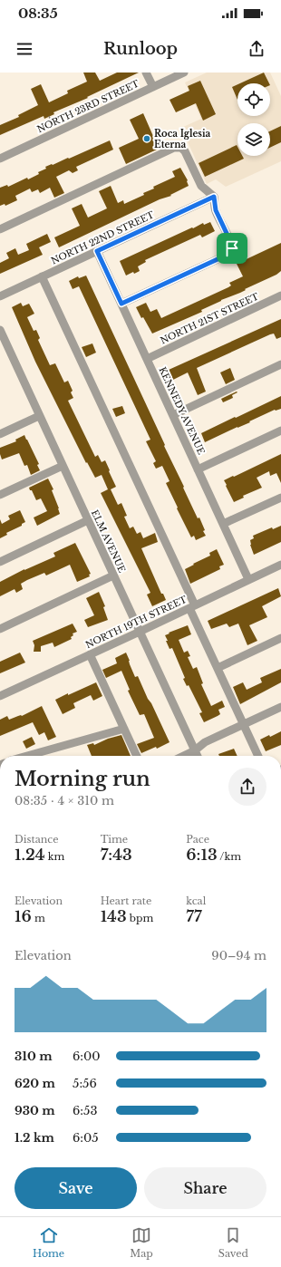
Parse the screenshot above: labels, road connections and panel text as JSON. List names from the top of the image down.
{
  "streets": {
    "street": [
      "NORTH 23RD STREET",
      "NORTH 22ND STREET",
      "NORTH 21ST STREET",
      "KENNEDY AVENUE",
      "ELM AVENUE",
      "NORTH 19TH STREET"
    ]
  },
  "crossings": [
    ["NORTH 22ND STREET", "KENNEDY AVENUE"],
    ["NORTH 21ST STREET", "KENNEDY AVENUE"],
    ["KENNEDY AVENUE", "NORTH 19TH STREET"],
    ["ELM AVENUE", "NORTH 19TH STREET"]
  ],
  "places": ["Roca Iglesia Eterna"],
  "page": {
    "status": "08:35",
    "header": "Runloop",
    "heading": ["Morning run", "08:35 · 4 × 310 m"],
    "stats": [
      ["Distance", "1.24 km"],
      ["Time", "7:43"],
      ["Pace", "6:13 /km"],
      ["Elevation", "16 m"],
      ["Heart rate", "143 bpm"],
      ["kcal", "77"]
    ],
    "chart": ["Elevation", "90–94 m"],
    "list": [
      {
        "name": "310 m",
        "note": "6:00"
      },
      {
        "name": "620 m",
        "note": "5:56"
      },
      {
        "name": "930 m",
        "note": "6:53"
      },
      {
        "name": "1.2 km",
        "note": "6:05"
      }
    ],
    "buttons": ["Save", "Share"],
    "tabs": ["Home", "Map", "Saved"]
  }
}
